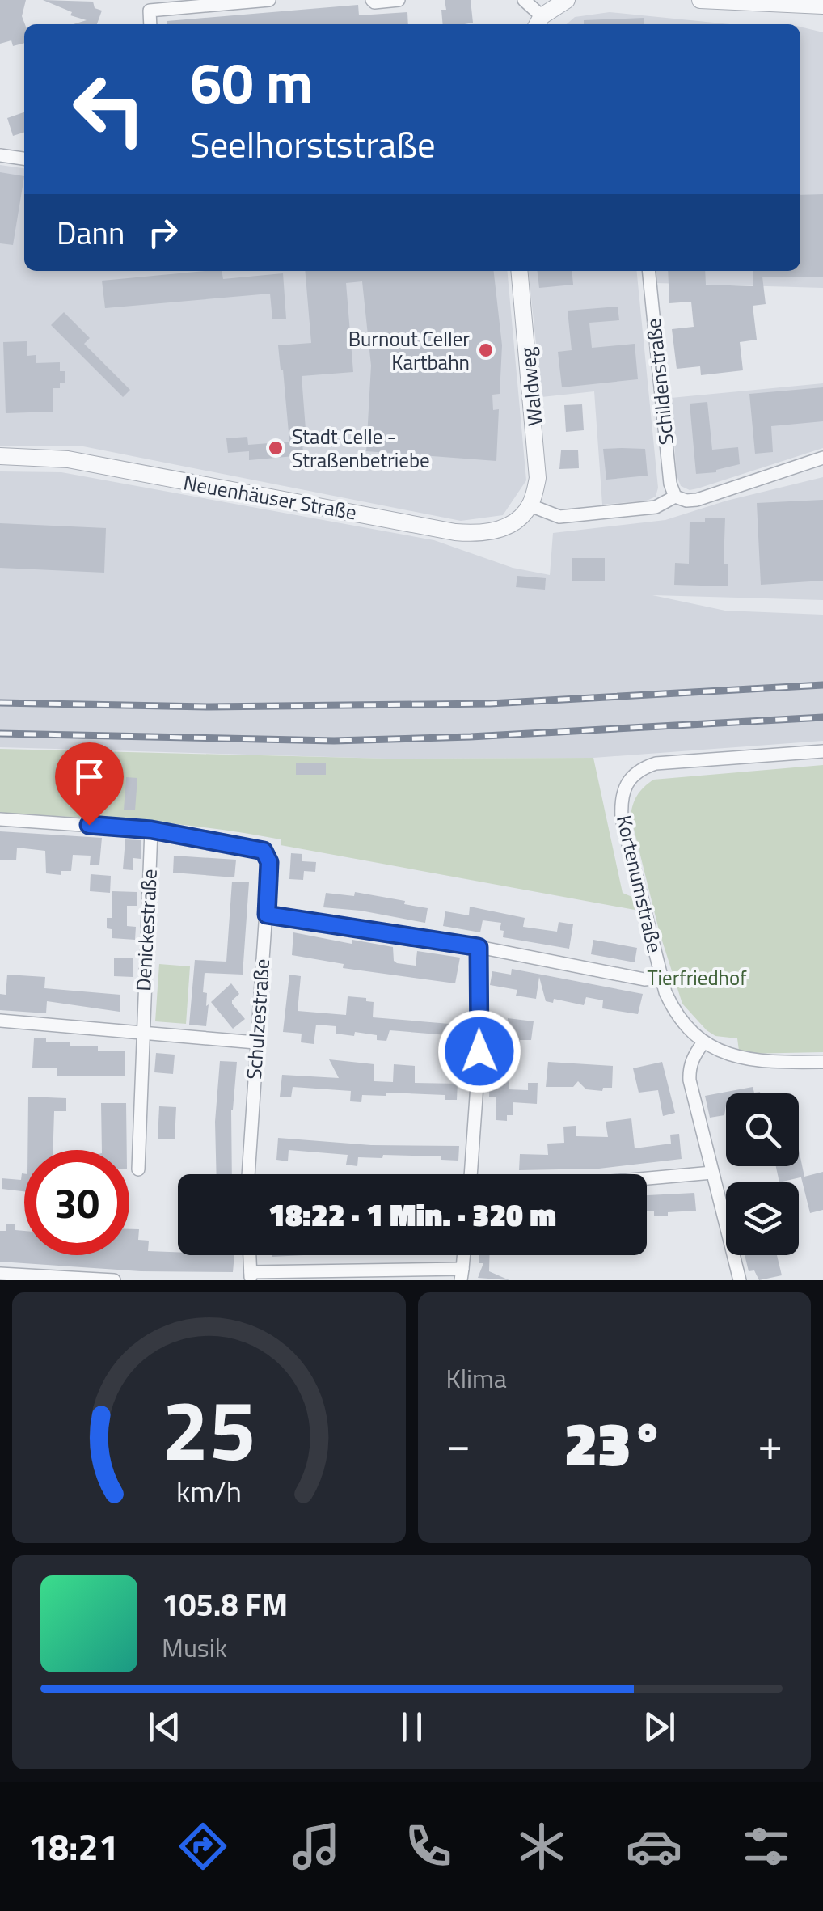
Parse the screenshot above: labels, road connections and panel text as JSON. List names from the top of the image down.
{
  "streets": {
    "street": [
      "Schildenstraße",
      "Waldweg",
      "Neuenhäuser Straße",
      "Kortenumstraße",
      "Denickestraße",
      "Schulzestraße"
    ]
  },
  "crossings": [
    ["Waldweg", "Neuenhäuser Straße"],
    ["Denickestraße", "Schulzestraße"]
  ],
  "parks": ["Tierfriedhof"],
  "places": ["Burnout Celler Kartbahn", "Stadt Celle - Straßenbetriebe"],
  "page": {
    "turn": ["60 m", "Seelhorststraße"],
    "then": "Dann",
    "limit": "30",
    "trip": "18:22 · 1 Min. · 320 m",
    "tile": "Klima",
    "heat": ["−", "23°", "+"],
    "song": ["105.8 FM", "Musik"],
    "tabs": "18:21",
    "gauge": ["25", "km/h"]
  }
}
